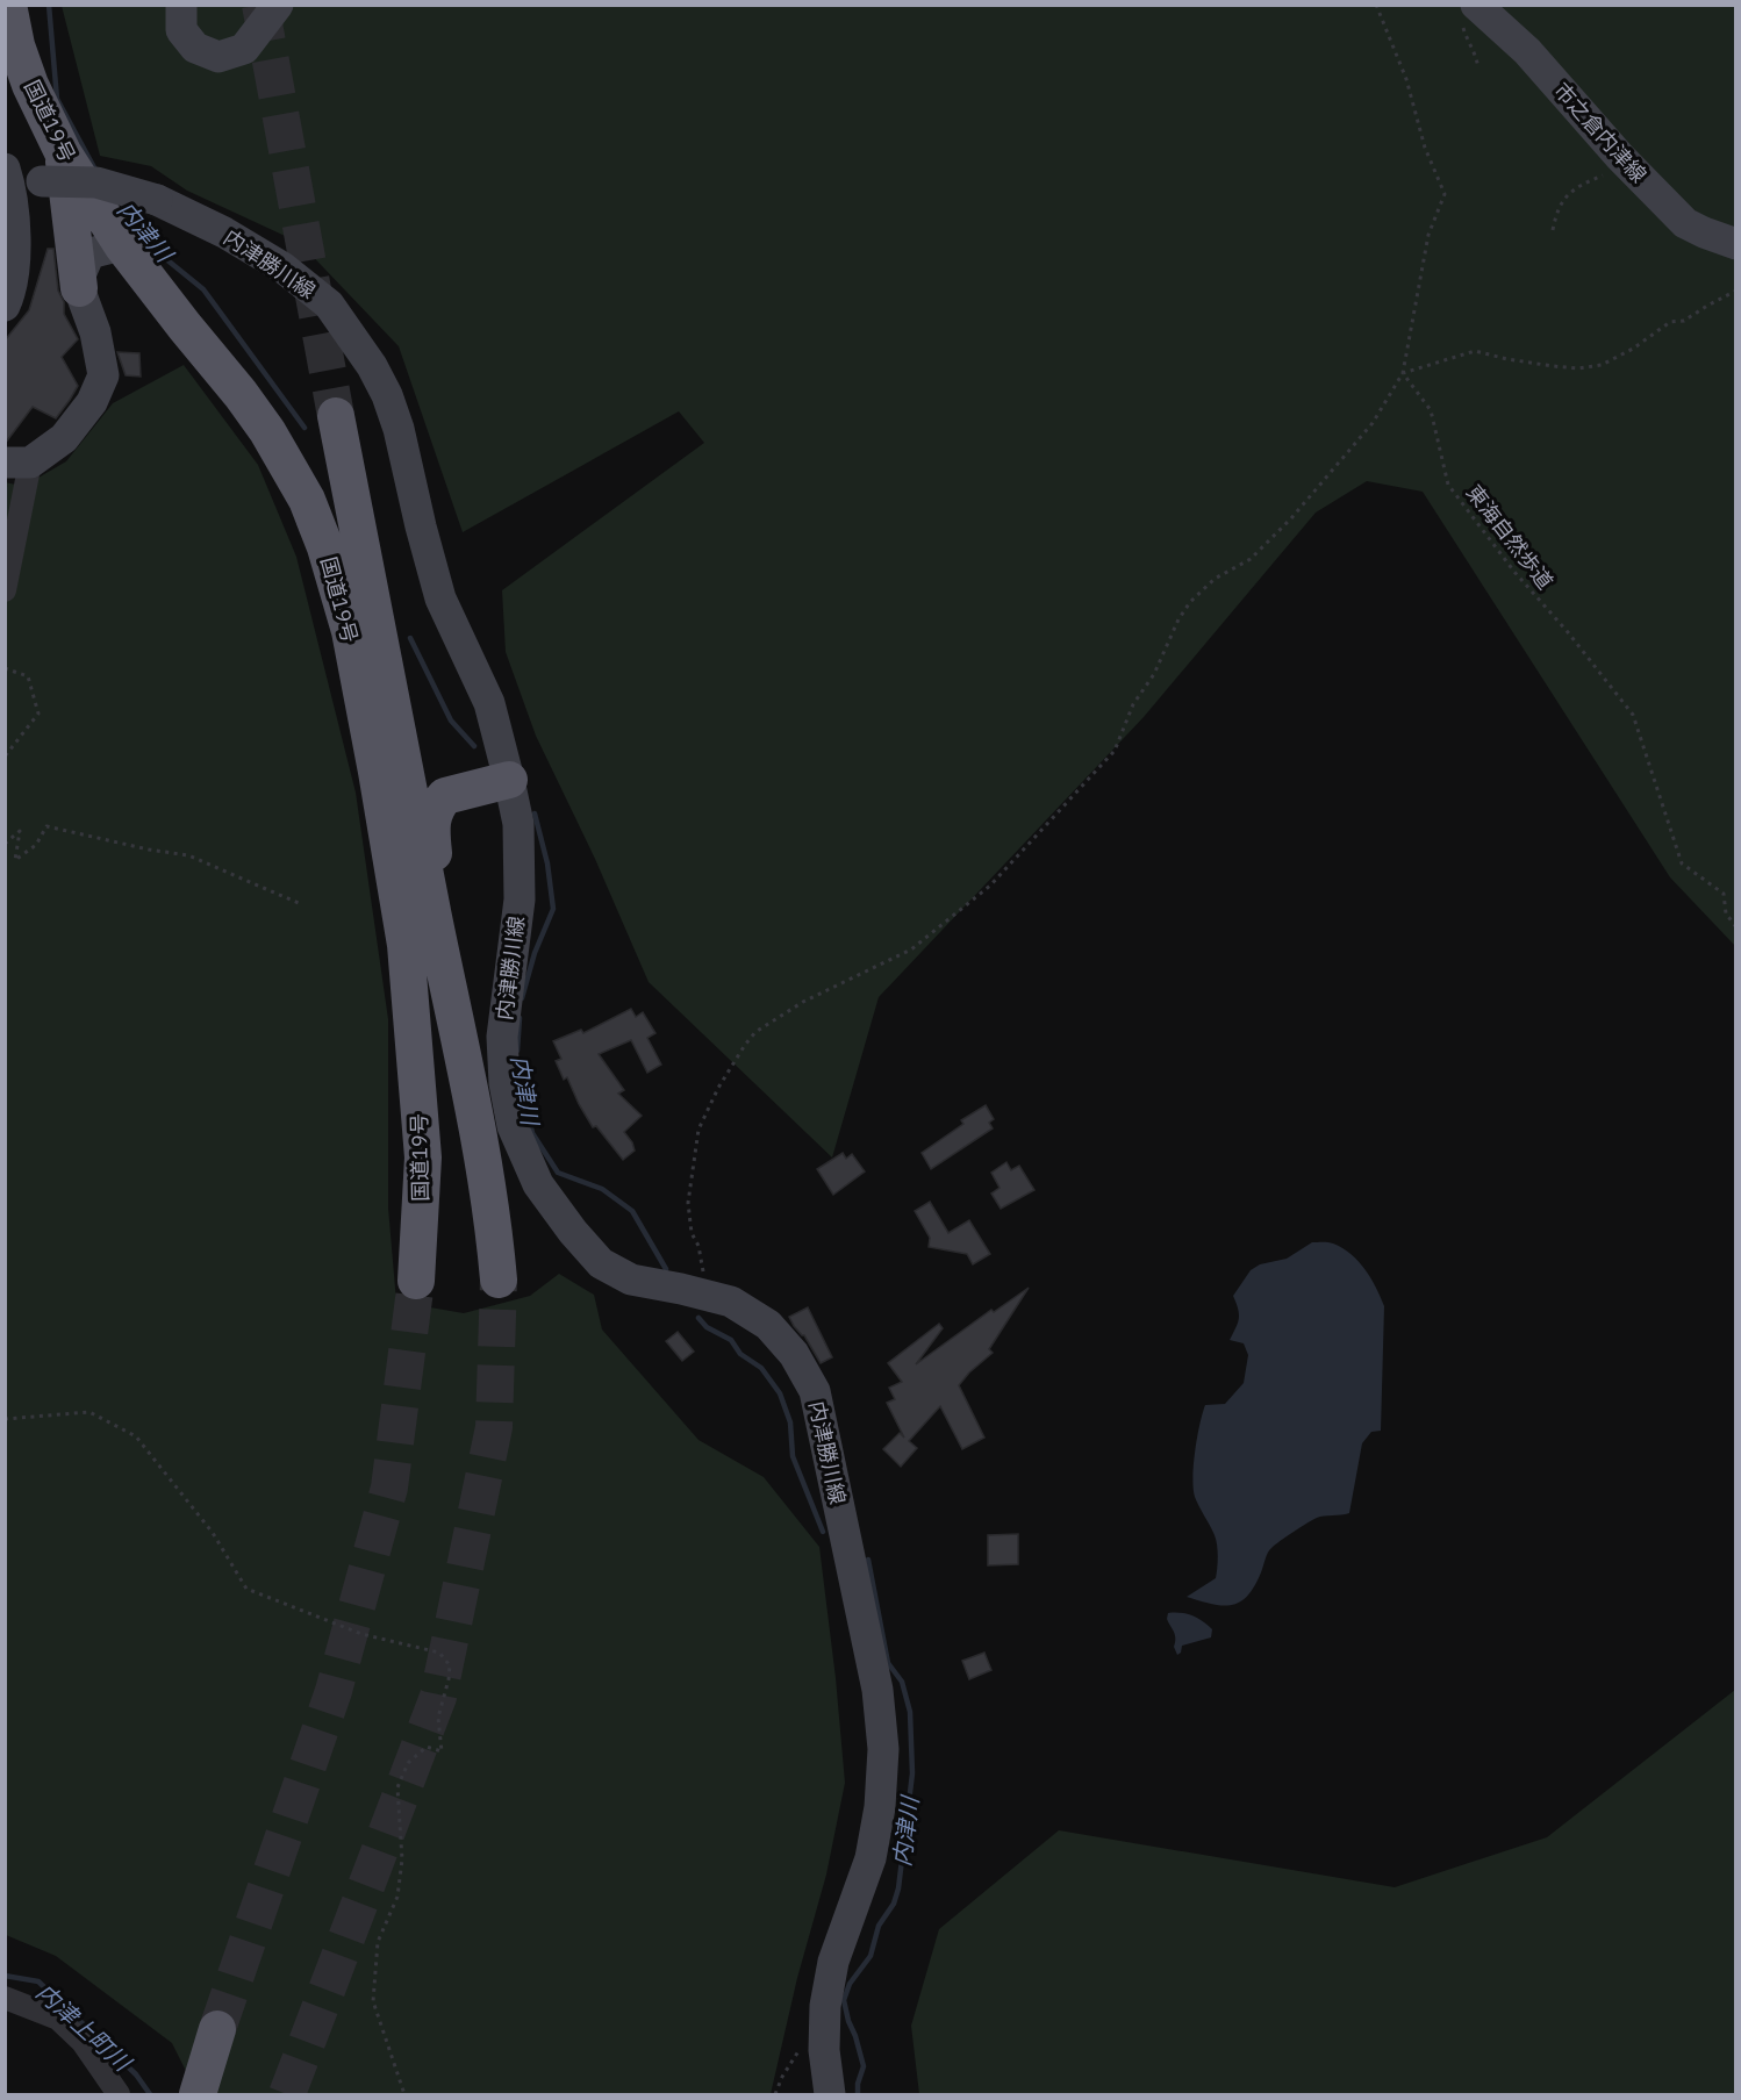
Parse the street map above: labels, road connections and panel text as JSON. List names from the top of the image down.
{
  "streets": {
    "highway": ["国道19号"],
    "main road": ["市之倉内津線", "内津勝川線"],
    "path": ["東海自然歩道"]
  },
  "crossings": [
    ["国道19号", "内津勝川線"]
  ],
  "water": ["内津川", "内津上町川"]
}
